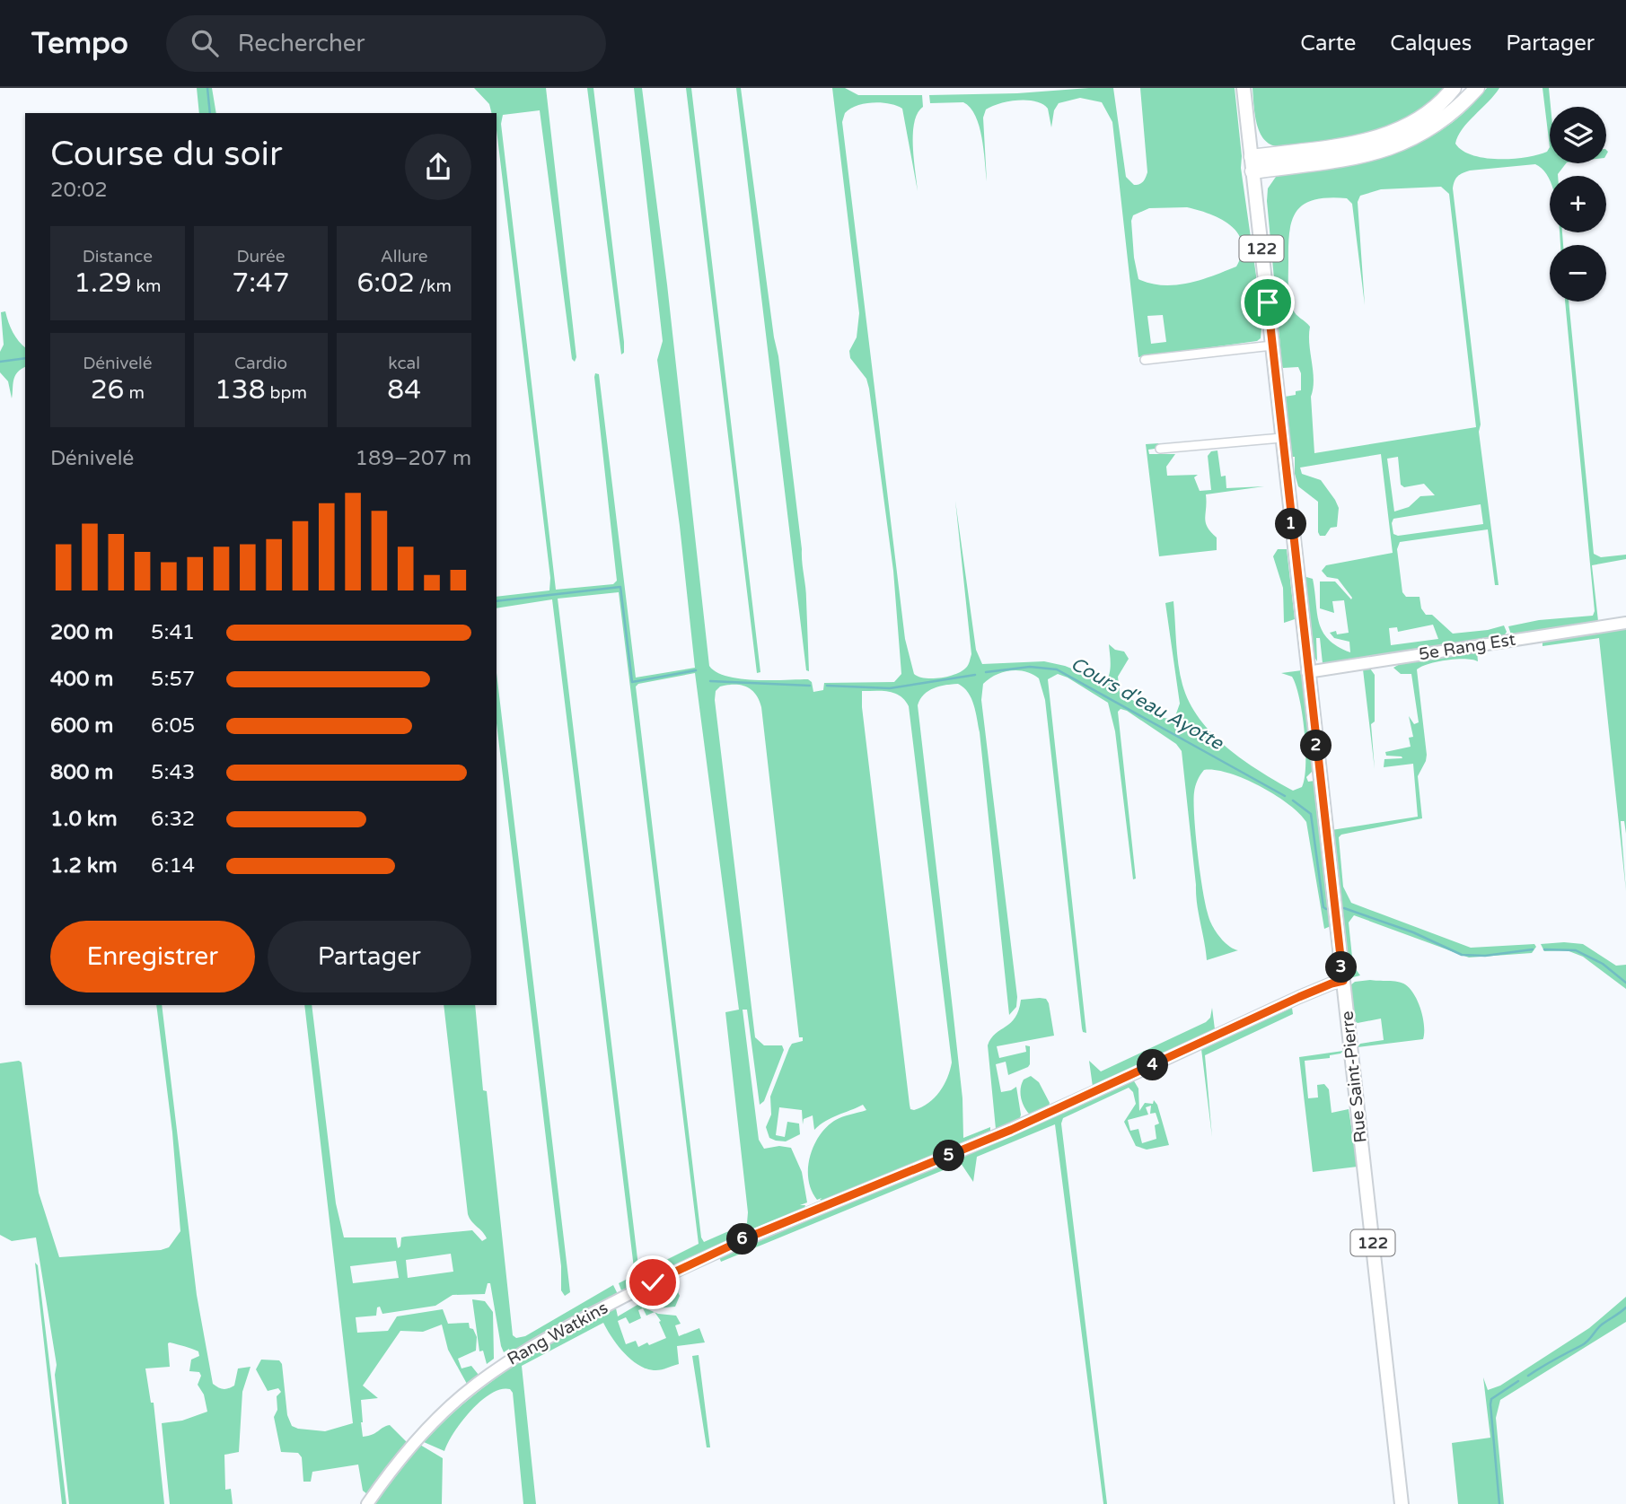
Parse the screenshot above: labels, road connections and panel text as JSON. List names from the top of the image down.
{
  "streets": {
    "main road": ["122", "Rue Saint-Pierre"],
    "street": ["5e Rang Est", "Rang Watkins"]
  },
  "crossings": [
    ["5e Rang Est", "Rue Saint-Pierre"],
    ["Rue Saint-Pierre", "Rang Watkins"]
  ],
  "water": ["Cours d'eau Ayotte"],
  "page": {
    "header": "Tempo",
    "search": "Rechercher",
    "nav": ["Carte", "Calques", "Partager"],
    "map_buttons": ["+", "−"],
    "heading": ["Course du soir", "20:02"],
    "stats": [
      ["Distance", "1.29 km"],
      ["Durée", "7:47"],
      ["Allure", "6:02 /km"],
      ["Dénivelé", "26 m"],
      ["Cardio", "138 bpm"],
      ["kcal", "84"]
    ],
    "chart": ["Dénivelé", "189–207 m"],
    "pins": [
      "1",
      "2",
      "3",
      "4",
      "5",
      "6"
    ],
    "list": [
      {
        "name": "200 m",
        "note": "5:41"
      },
      {
        "name": "400 m",
        "note": "5:57"
      },
      {
        "name": "600 m",
        "note": "6:05"
      },
      {
        "name": "800 m",
        "note": "5:43"
      },
      {
        "name": "1.0 km",
        "note": "6:32"
      },
      {
        "name": "1.2 km",
        "note": "6:14"
      }
    ],
    "buttons": ["Enregistrer", "Partager"]
  }
}
